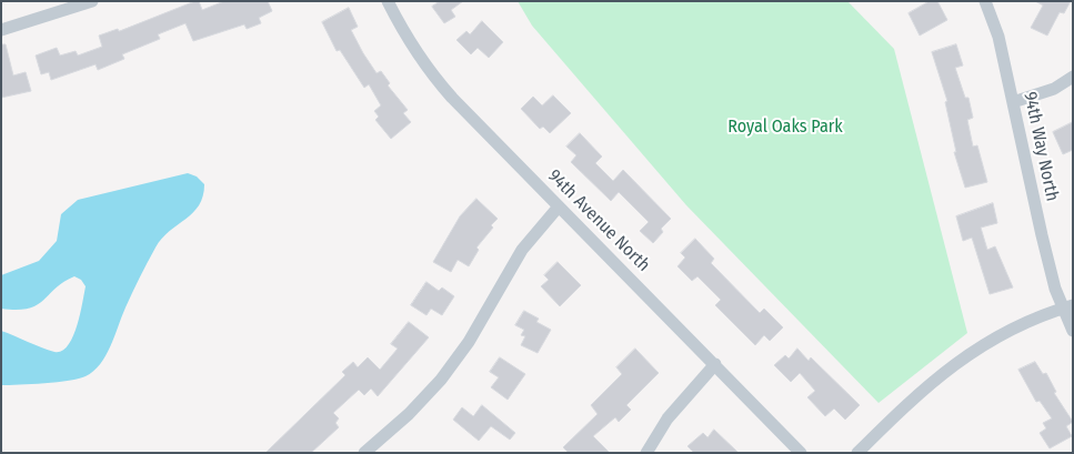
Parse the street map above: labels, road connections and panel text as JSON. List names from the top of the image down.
{
  "streets": {
    "street": ["94th Way North", "94th Avenue North"]
  },
  "parks": ["Royal Oaks Park"]
}
